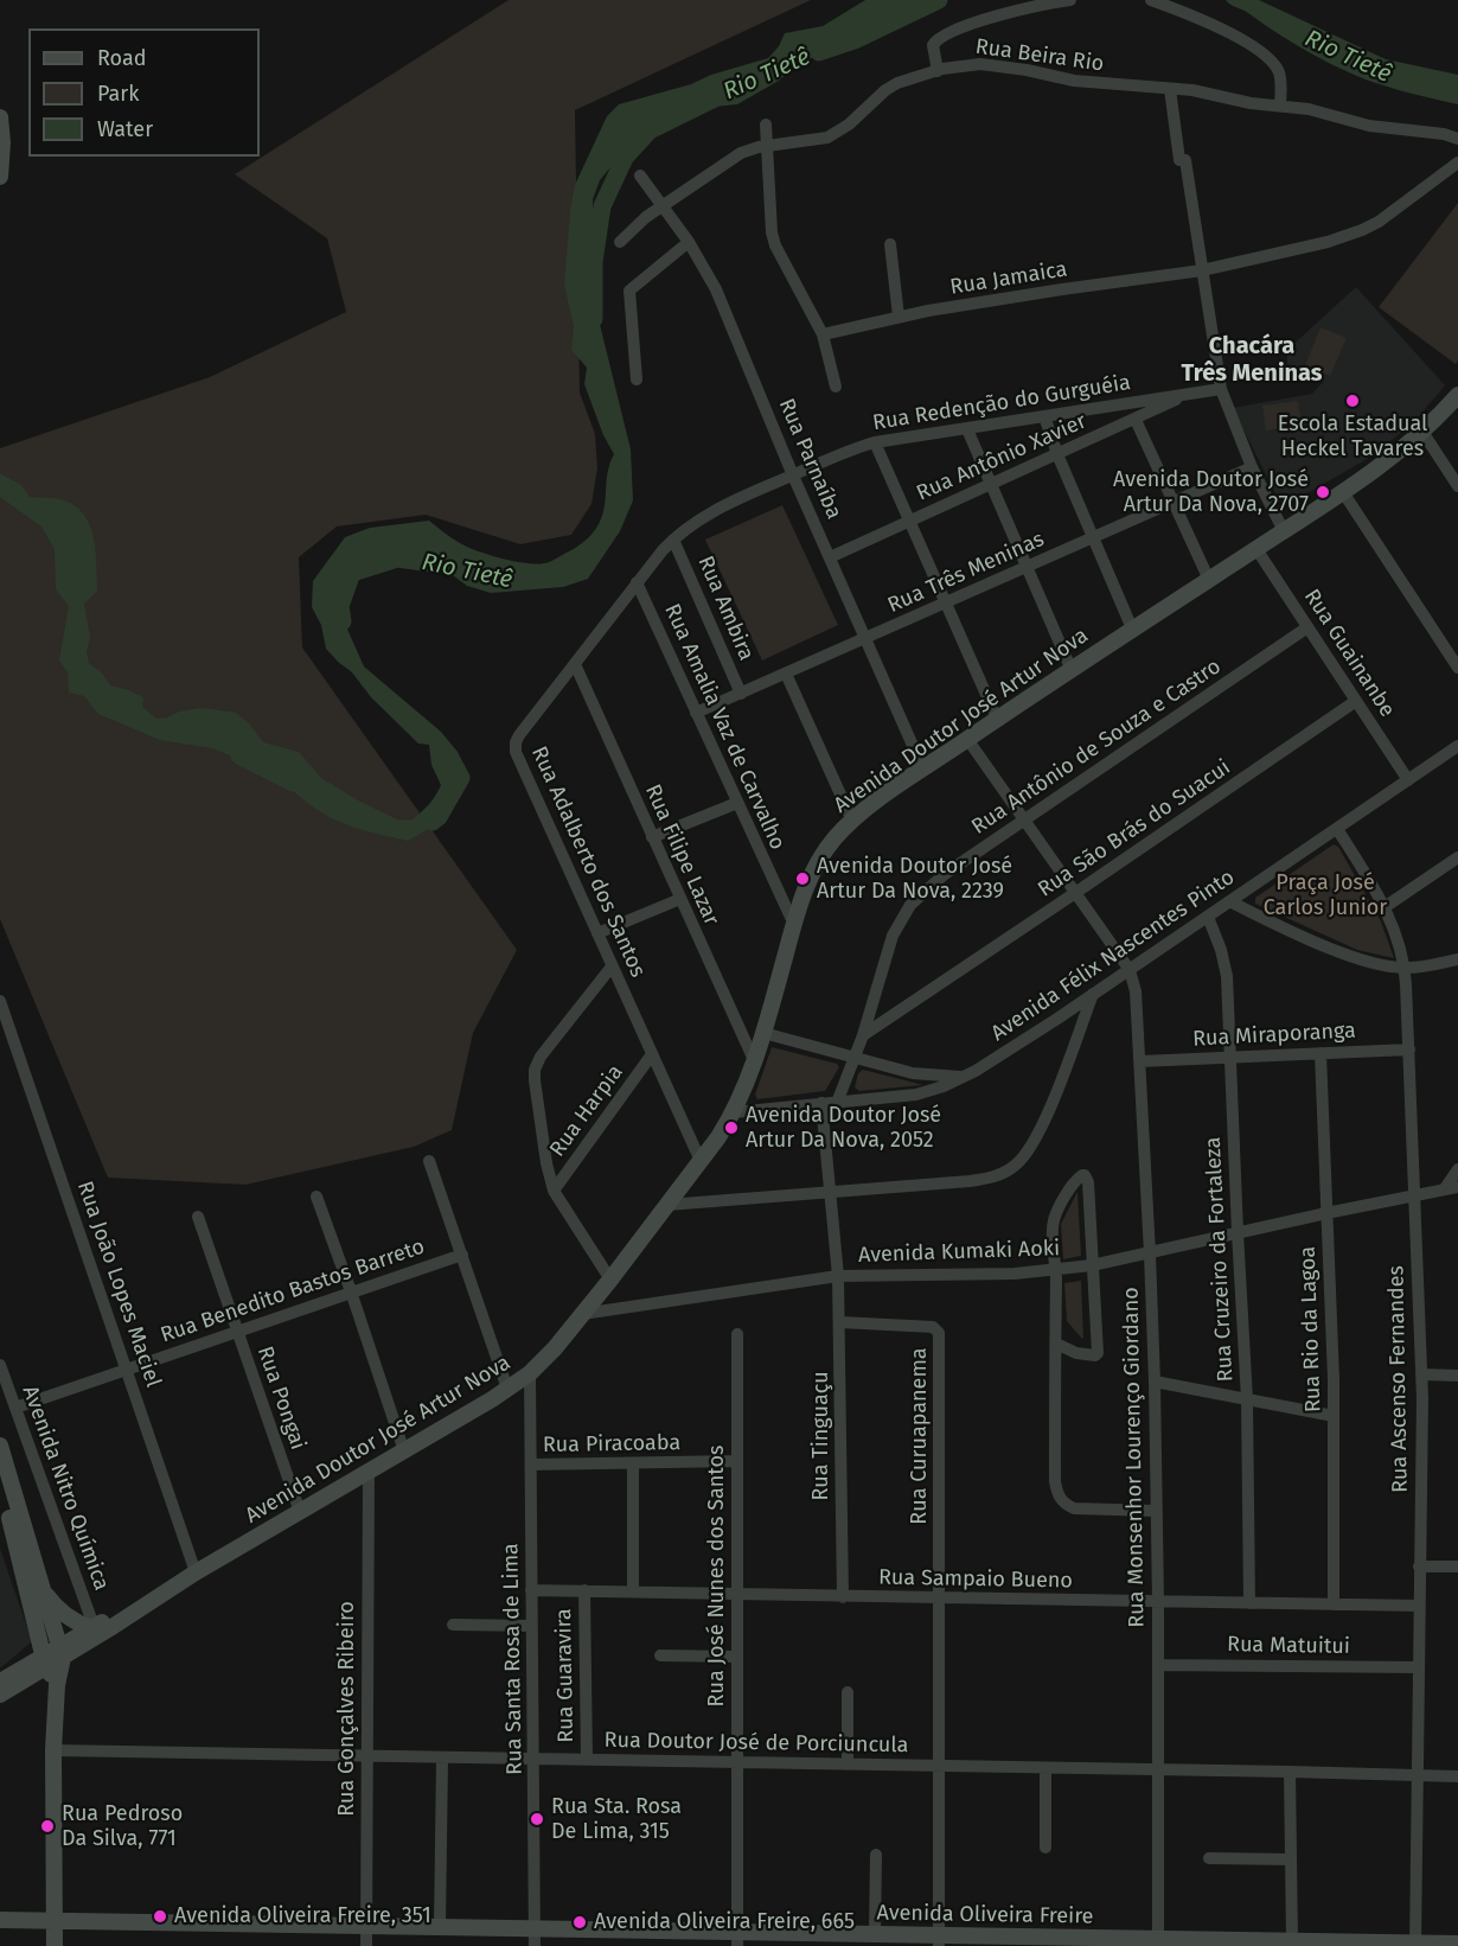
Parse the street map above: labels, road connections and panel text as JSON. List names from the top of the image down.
{
  "streets": {
    "main road": ["Avenida Doutor José Artur Nova", "Avenida Oliveira Freire"],
    "street": [
      "Rua Beira Rio",
      "Rua Jamaica",
      "Rua Redenção do Gurguéia",
      "Rua Antônio Xavier",
      "Rua Parnaíba",
      "Rua Três Meninas",
      "Rua Ambira",
      "Rua Guainanbe",
      "Rua Amalia Vaz de Carvalho",
      "Rua Antônio de Souza e Castro",
      "Rua São Brás do Suacui",
      "Rua Filipe Lazar",
      "Rua Adalberto dos Santos",
      "Avenida Félix Nascentes Pinto",
      "Rua Miraporanga",
      "Rua Harpia",
      "Avenida Kumaki Aoki",
      "Rua Cruzeiro da Fortaleza",
      "Rua João Lopes Maciel",
      "Rua Benedito Bastos Barreto",
      "Rua Rio da Lagoa",
      "Rua Ascenso Fernandes",
      "Rua Pongai",
      "Rua Tinguaçu",
      "Rua Curuapanema",
      "Rua Piracoaba",
      "Rua Monsenhor Lourenço Giordano",
      "Avenida Nitro Química",
      "Rua José Nunes dos Santos",
      "Rua Sampaio Bueno",
      "Rua Matuitui",
      "Rua Santa Rosa de Lima",
      "Rua Guaravira",
      "Rua Gonçalves Ribeiro",
      "Rua Doutor José de Porciuncula"
    ]
  },
  "crossings": [
    ["Rua Beira Rio", "Rua Parnaíba"],
    ["Rua Redenção do Gurguéia", "Rua Antônio Xavier"],
    ["Rua Redenção do Gurguéia", "Rua Parnaíba"],
    ["Rua Redenção do Gurguéia", "Rua Adalberto dos Santos"],
    ["Rua Antônio Xavier", "Rua Parnaíba"],
    ["Rua Parnaíba", "Rua Três Meninas"],
    ["Rua Parnaíba", "Avenida Doutor José Artur Nova"],
    ["Rua Parnaíba", "Rua Adalberto dos Santos"],
    ["Rua Três Meninas", "Rua Ambira"],
    ["Rua Três Meninas", "Rua Amalia Vaz de Carvalho"],
    ["Rua Ambira", "Rua Adalberto dos Santos"],
    ["Rua Guainanbe", "Avenida Doutor José Artur Nova"],
    ["Rua Guainanbe", "Rua Antônio de Souza e Castro"],
    ["Rua Guainanbe", "Rua São Brás do Suacui"],
    ["Rua Guainanbe", "Avenida Félix Nascentes Pinto"],
    ["Avenida Doutor José Artur Nova", "Rua Amalia Vaz de Carvalho"],
    ["Avenida Doutor José Artur Nova", "Rua Filipe Lazar"],
    ["Avenida Doutor José Artur Nova", "Rua Adalberto dos Santos"],
    ["Avenida Doutor José Artur Nova", "Avenida Félix Nascentes Pinto"],
    ["Avenida Doutor José Artur Nova", "Avenida Kumaki Aoki"],
    ["Avenida Doutor José Artur Nova", "Rua João Lopes Maciel"],
    ["Avenida Doutor José Artur Nova", "Rua Pongai"],
    ["Avenida Doutor José Artur Nova", "Avenida Nitro Química"],
    ["Avenida Doutor José Artur Nova", "Rua Santa Rosa de Lima"],
    ["Avenida Doutor José Artur Nova", "Rua Gonçalves Ribeiro"],
    ["Rua Amalia Vaz de Carvalho", "Rua Adalberto dos Santos"],
    ["Rua Antônio de Souza e Castro", "Rua São Brás do Suacui"],
    ["Rua Antônio de Souza e Castro", "Avenida Félix Nascentes Pinto"],
    ["Rua Filipe Lazar", "Rua Adalberto dos Santos"],
    ["Rua Adalberto dos Santos", "Rua Harpia"],
    ["Avenida Félix Nascentes Pinto", "Rua Cruzeiro da Fortaleza"],
    ["Avenida Félix Nascentes Pinto", "Rua Ascenso Fernandes"],
    ["Avenida Félix Nascentes Pinto", "Rua Tinguaçu"],
    ["Avenida Félix Nascentes Pinto", "Rua Monsenhor Lourenço Giordano"],
    ["Rua Miraporanga", "Rua Cruzeiro da Fortaleza"],
    ["Rua Miraporanga", "Rua Rio da Lagoa"],
    ["Rua Miraporanga", "Rua Ascenso Fernandes"],
    ["Rua Miraporanga", "Rua Monsenhor Lourenço Giordano"],
    ["Avenida Kumaki Aoki", "Rua Cruzeiro da Fortaleza"],
    ["Avenida Kumaki Aoki", "Rua Rio da Lagoa"],
    ["Avenida Kumaki Aoki", "Rua Ascenso Fernandes"],
    ["Avenida Kumaki Aoki", "Rua Tinguaçu"],
    ["Avenida Kumaki Aoki", "Rua Monsenhor Lourenço Giordano"],
    ["Rua Cruzeiro da Fortaleza", "Rua Sampaio Bueno"],
    ["Rua João Lopes Maciel", "Rua Benedito Bastos Barreto"],
    ["Rua Benedito Bastos Barreto", "Rua Pongai"],
    ["Rua Benedito Bastos Barreto", "Avenida Nitro Química"],
    ["Rua Rio da Lagoa", "Rua Sampaio Bueno"],
    ["Rua Ascenso Fernandes", "Rua Sampaio Bueno"],
    ["Rua Ascenso Fernandes", "Rua Matuitui"],
    ["Rua Ascenso Fernandes", "Rua Doutor José de Porciuncula"],
    ["Rua Ascenso Fernandes", "Avenida Oliveira Freire"],
    ["Rua Tinguaçu", "Rua Curuapanema"],
    ["Rua Tinguaçu", "Rua Sampaio Bueno"],
    ["Rua Curuapanema", "Rua Sampaio Bueno"],
    ["Rua Piracoaba", "Rua José Nunes dos Santos"],
    ["Rua Piracoaba", "Rua Santa Rosa de Lima"],
    ["Rua Monsenhor Lourenço Giordano", "Rua Sampaio Bueno"],
    ["Rua Monsenhor Lourenço Giordano", "Rua Matuitui"],
    ["Rua Monsenhor Lourenço Giordano", "Rua Doutor José de Porciuncula"],
    ["Rua Monsenhor Lourenço Giordano", "Avenida Oliveira Freire"],
    ["Rua José Nunes dos Santos", "Rua Sampaio Bueno"],
    ["Rua José Nunes dos Santos", "Rua Doutor José de Porciuncula"],
    ["Rua José Nunes dos Santos", "Avenida Oliveira Freire"],
    ["Rua Sampaio Bueno", "Rua Santa Rosa de Lima"],
    ["Rua Sampaio Bueno", "Rua Guaravira"],
    ["Rua Santa Rosa de Lima", "Rua Doutor José de Porciuncula"],
    ["Rua Santa Rosa de Lima", "Avenida Oliveira Freire"],
    ["Rua Guaravira", "Rua Doutor José de Porciuncula"],
    ["Rua Gonçalves Ribeiro", "Rua Doutor José de Porciuncula"],
    ["Rua Gonçalves Ribeiro", "Avenida Oliveira Freire"]
  ],
  "districts": ["Chacára Três Meninas"],
  "water": ["Rio Tietê"],
  "parks": ["Praça José Carlos Junior"],
  "places": [
    "Escola Estadual Heckel Tavares",
    "Avenida Doutor José Artur Da Nova, 2707",
    "Avenida Doutor José Artur Da Nova, 2239",
    "Avenida Doutor José Artur Da Nova, 2052",
    "Rua Sta. Rosa De Lima, 315",
    "Rua Pedroso Da Silva, 771",
    "Avenida Oliveira Freire, 351",
    "Avenida Oliveira Freire, 665"
  ],
  "legend": ["Road", "Park", "Water"]
}
